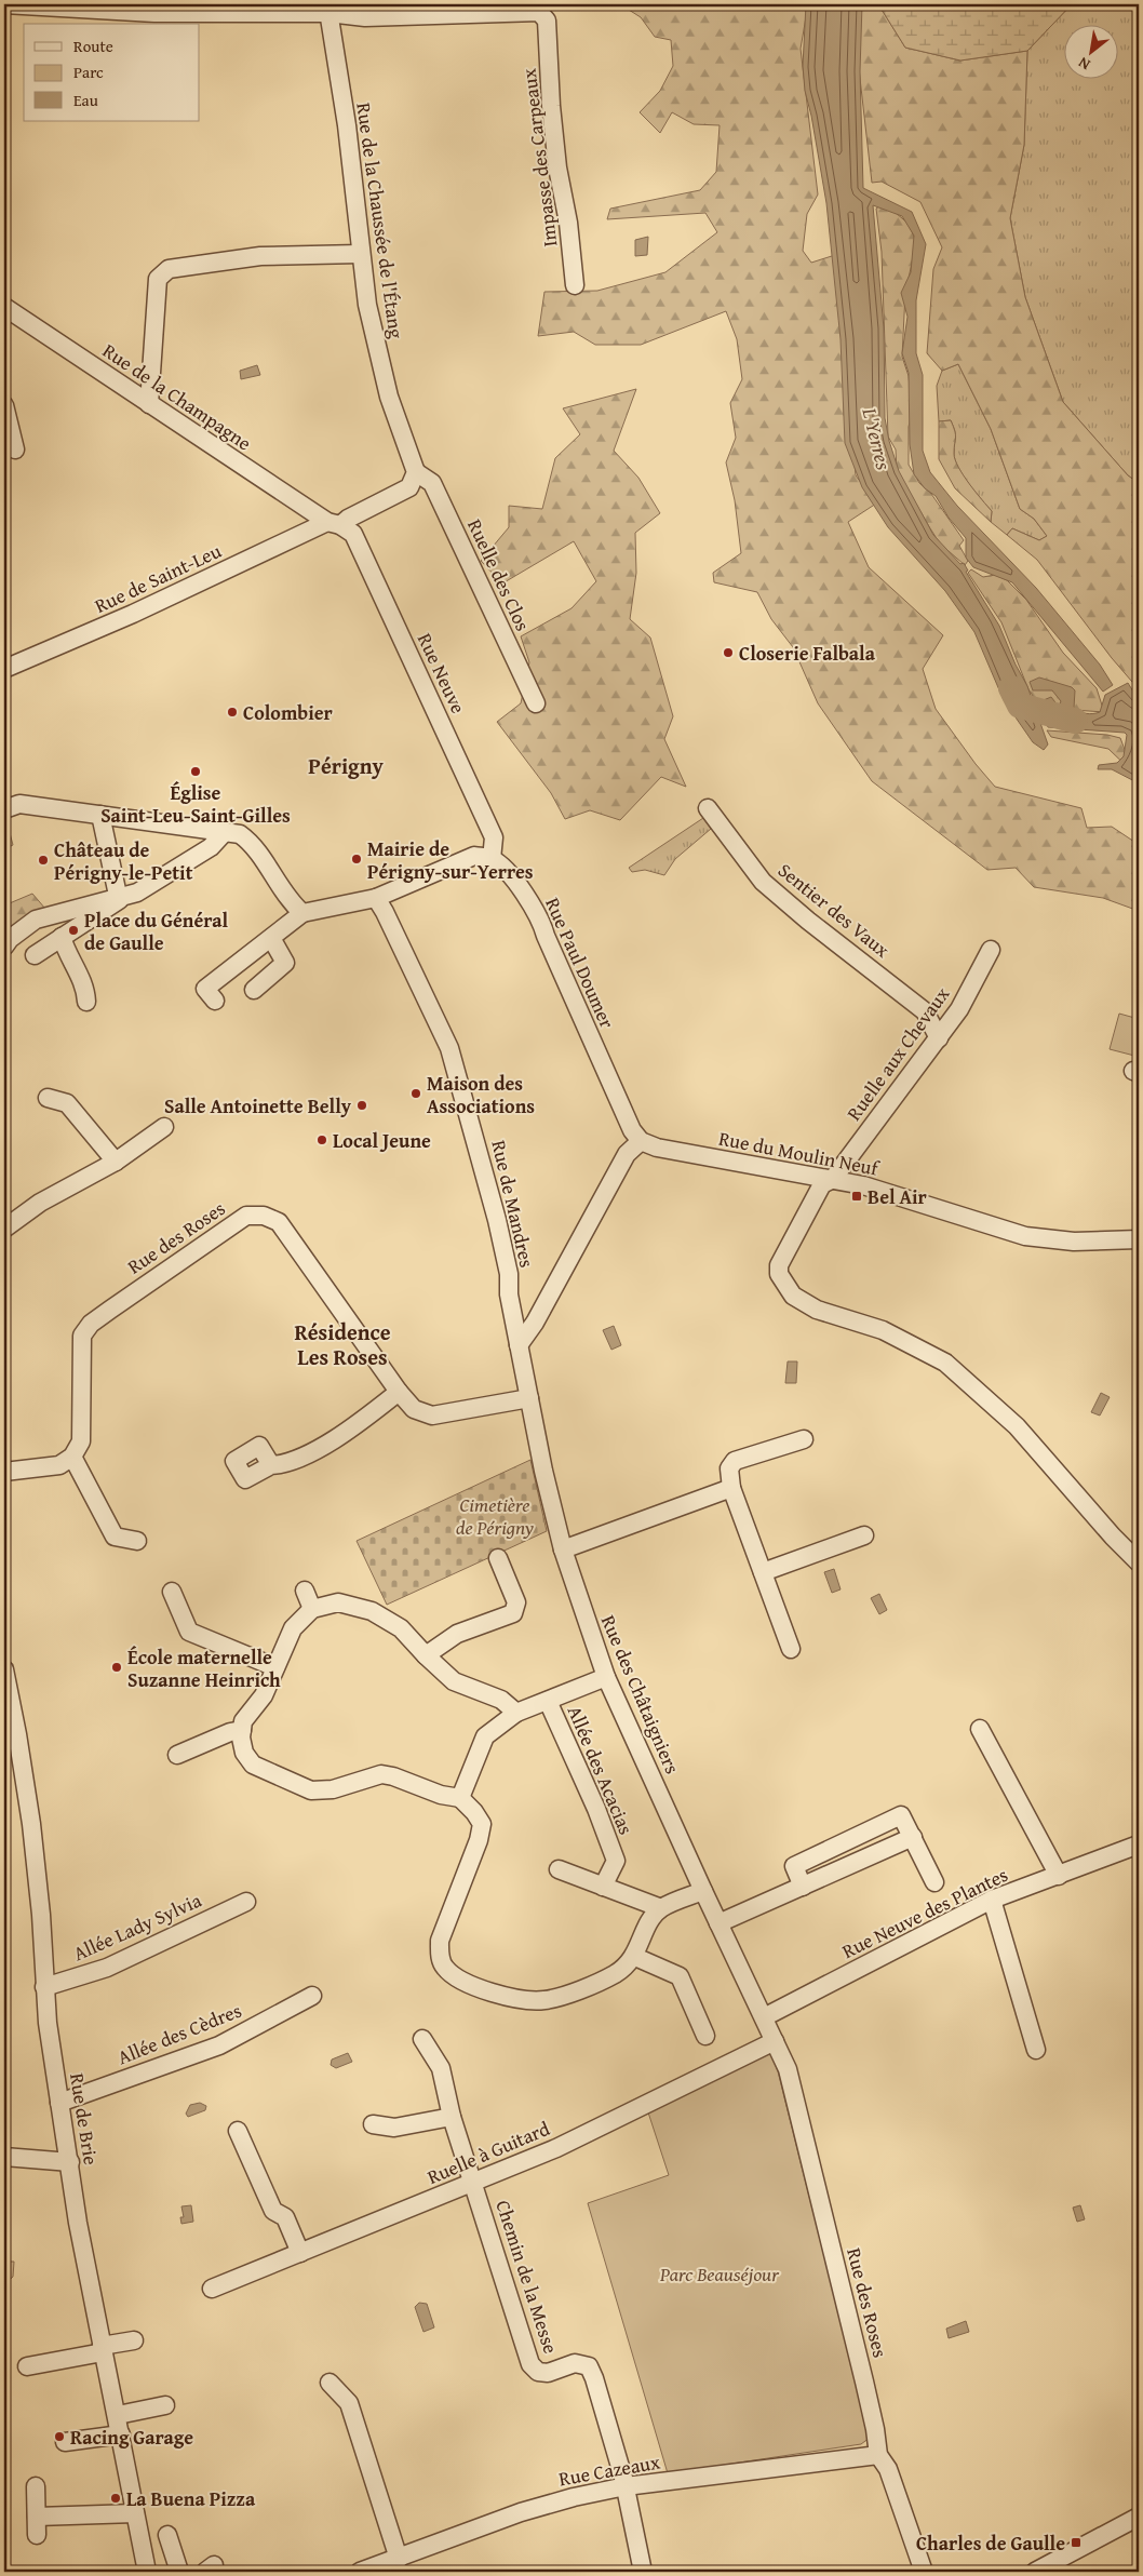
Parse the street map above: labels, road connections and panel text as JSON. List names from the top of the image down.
{
  "streets": {
    "street": [
      "Impasse des Carpeaux",
      "Rue de la Chaussée de l'Étang",
      "Rue de la Champagne",
      "Ruelle des Clos",
      "Rue de Saint-Leu",
      "Rue Neuve",
      "Sentier des Vaux",
      "Rue Paul Doumer",
      "Ruelle aux Chevaux",
      "Rue du Moulin Neuf",
      "Rue de Mandres",
      "Rue des Roses",
      "Rue des Châtaigniers",
      "Allée des Acacias",
      "Rue Neuve des Plantes",
      "Allée Lady Sylvia",
      "Allée des Cèdres",
      "Rue de Brie",
      "Ruelle à Guitard",
      "Chemin de la Messe",
      "Rue Cazeaux"
    ]
  },
  "crossings": [
    ["Impasse des Carpeaux", "Rue de la Chaussée de l'Étang"],
    ["Rue de la Chaussée de l'Étang", "Ruelle des Clos"],
    ["Rue de la Champagne", "Rue de Saint-Leu"],
    ["Rue de la Champagne", "Rue Neuve"],
    ["Rue de Saint-Leu", "Rue Neuve"],
    ["Rue Neuve", "Rue Paul Doumer"],
    ["Sentier des Vaux", "Ruelle aux Chevaux"],
    ["Rue Paul Doumer", "Rue du Moulin Neuf"],
    ["Ruelle aux Chevaux", "Rue du Moulin Neuf"],
    ["Rue de Mandres", "Rue des Châtaigniers"],
    ["Rue des Roses", "Rue des Châtaigniers"],
    ["Rue des Roses", "Ruelle à Guitard"],
    ["Rue des Roses", "Rue Cazeaux"],
    ["Rue des Châtaigniers", "Rue Neuve des Plantes"],
    ["Rue des Châtaigniers", "Ruelle à Guitard"],
    ["Allée Lady Sylvia", "Rue de Brie"],
    ["Allée des Cèdres", "Rue de Brie"],
    ["Ruelle à Guitard", "Chemin de la Messe"],
    ["Chemin de la Messe", "Rue Cazeaux"]
  ],
  "districts": ["Périgny", "Résidence Les Roses"],
  "water": ["L'Yerres"],
  "parks": ["Cimetière de Périgny", "Parc Beauséjour"],
  "places": {
    "other": [
      "Closerie Falbala",
      "Colombier",
      "Église Saint-Leu-Saint-Gilles",
      "Mairie de Périgny-sur-Yerres",
      "Château de Périgny-le-Petit",
      "Place du Général de Gaulle",
      "Maison des Associations",
      "Salle Antoinette Belly",
      "Local Jeune",
      "École maternelle Suzanne Heinrich",
      "Racing Garage",
      "La Buena Pizza"
    ],
    "transit": ["Bel Air", "Charles de Gaulle"]
  },
  "legend": ["Route", "Parc", "Eau"],
  "north": "bottom left"
}
